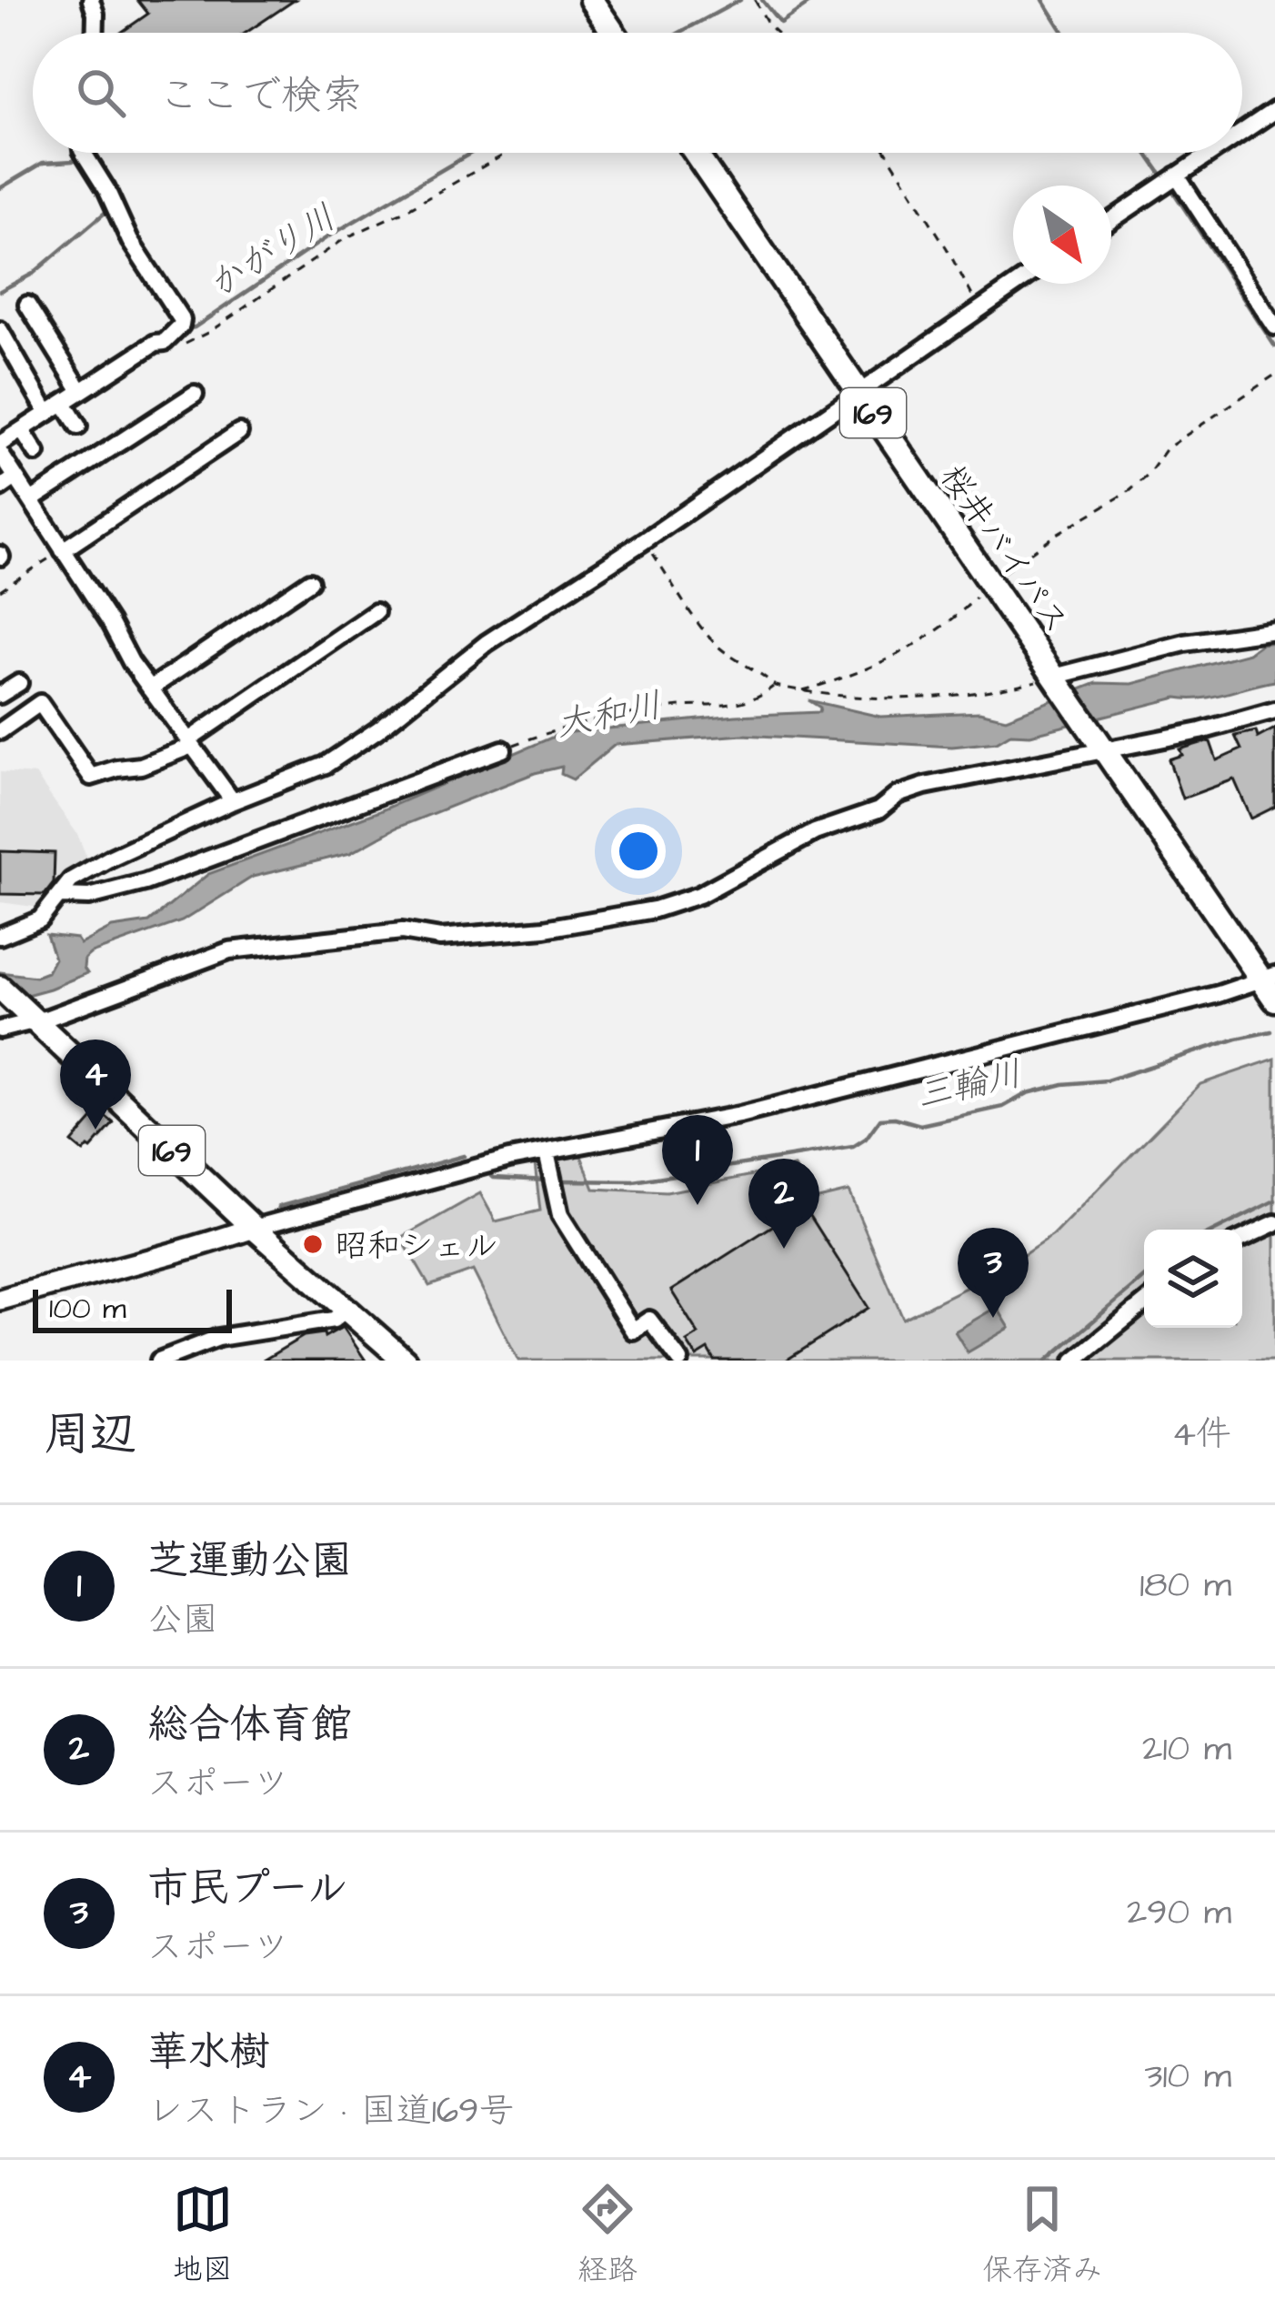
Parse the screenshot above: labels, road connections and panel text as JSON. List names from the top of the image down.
{
  "streets": {
    "highway": ["169", "桜井バイパス"]
  },
  "water": ["かがり川", "大和川", "三輪川"],
  "places": ["昭和シェル"],
  "scale_bar": "100 m",
  "north": "bottom right",
  "page": {
    "search": "ここで検索",
    "pins": [
      "4",
      "1",
      "2",
      "3"
    ],
    "scale": "100 m",
    "heading": ["周辺", "4件"],
    "list": [
      {
        "mark": "1",
        "name": "芝運動公園",
        "note": "公園",
        "value": "180 m"
      },
      {
        "mark": "2",
        "name": "総合体育館",
        "note": "スポーツ",
        "value": "210 m"
      },
      {
        "mark": "3",
        "name": "市民プール",
        "note": "スポーツ",
        "value": "290 m"
      },
      {
        "mark": "4",
        "name": "華水樹",
        "note": "レストラン · 国道169号",
        "value": "310 m"
      }
    ],
    "nav": ["地図", "経路", "保存済み"]
  }
}
